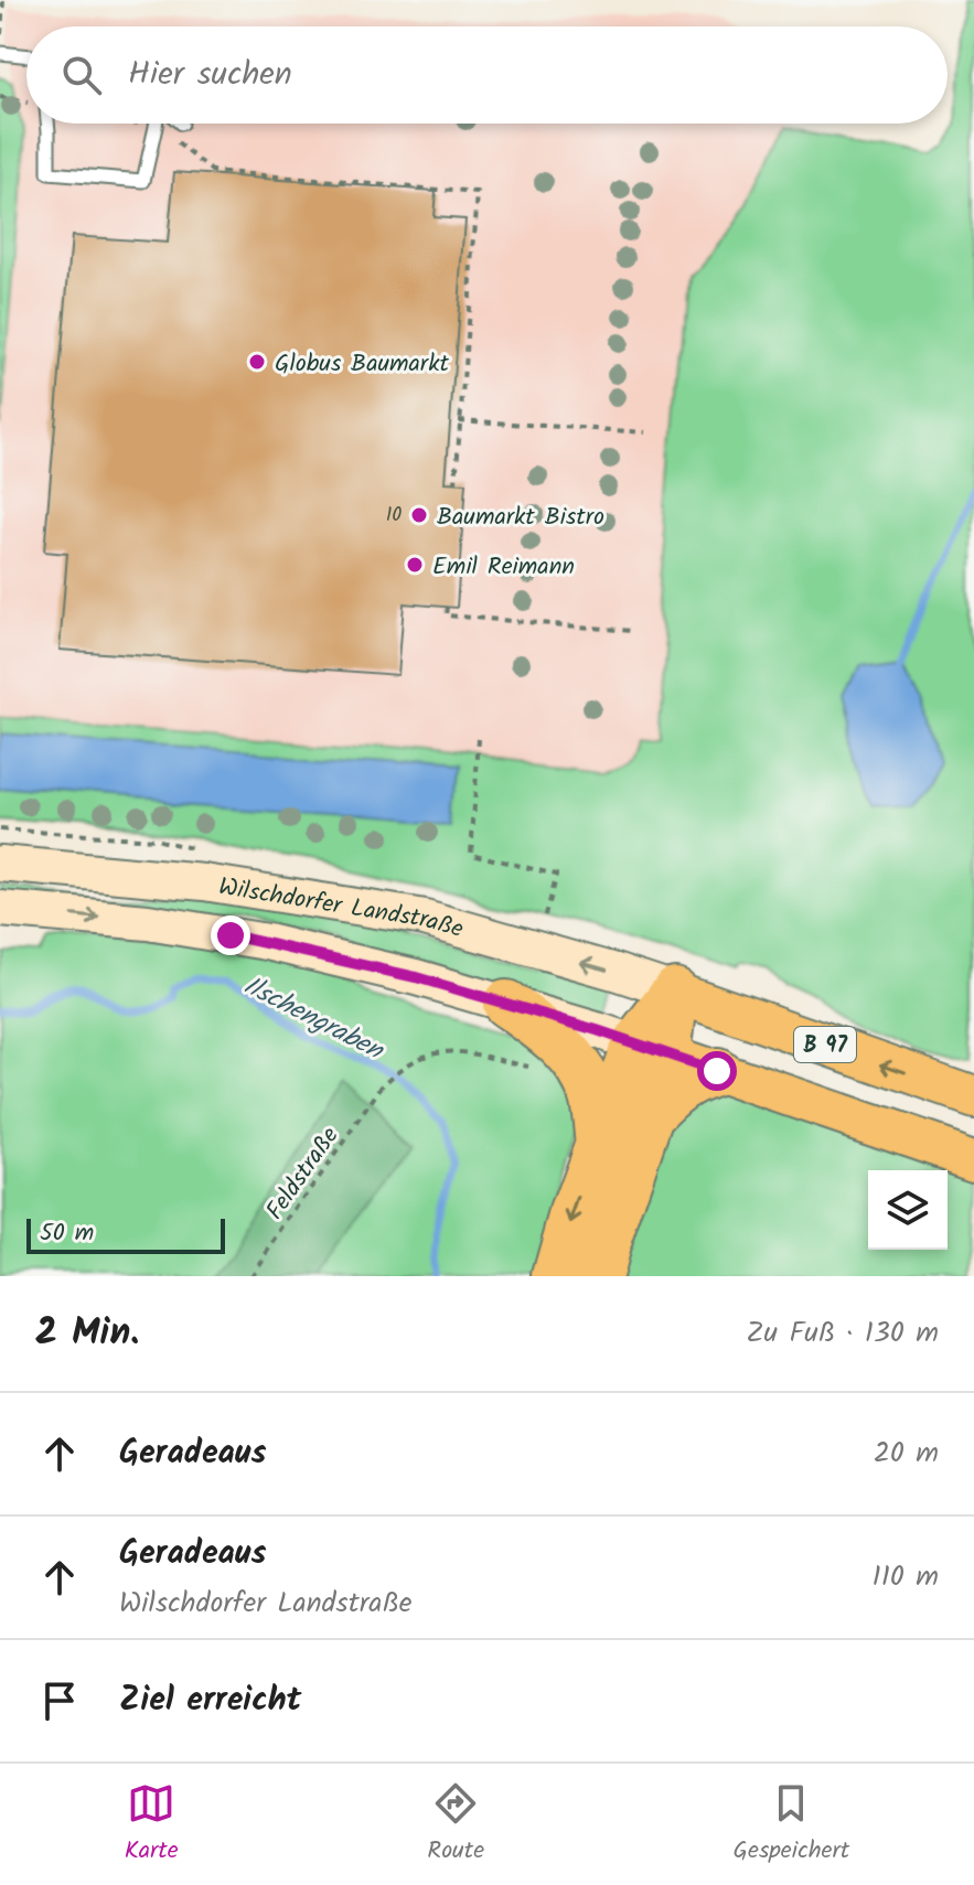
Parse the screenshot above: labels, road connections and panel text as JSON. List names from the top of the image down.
{
  "streets": {
    "main road": ["Wilschdorfer Landstraße", "B 97"],
    "path": ["Feldstraße"]
  },
  "crossings": [
    ["Wilschdorfer Landstraße", "B 97"]
  ],
  "water": ["Ilschengraben"],
  "places": ["Globus Baumarkt", "Baumarkt Bistro", "Emil Reimann"],
  "house_numbers": ["10"],
  "scale_bar": "50 m",
  "page": {
    "search": "Hier suchen",
    "scale": "50 m",
    "heading": ["2 Min.", "Zu Fuß · 130 m"],
    "list": [
      ["Geradeaus", "20 m"],
      ["Geradeaus", "Wilschdorfer Landstraße", "110 m"],
      "Ziel erreicht"
    ],
    "nav": ["Karte", "Route", "Gespeichert"]
  }
}
